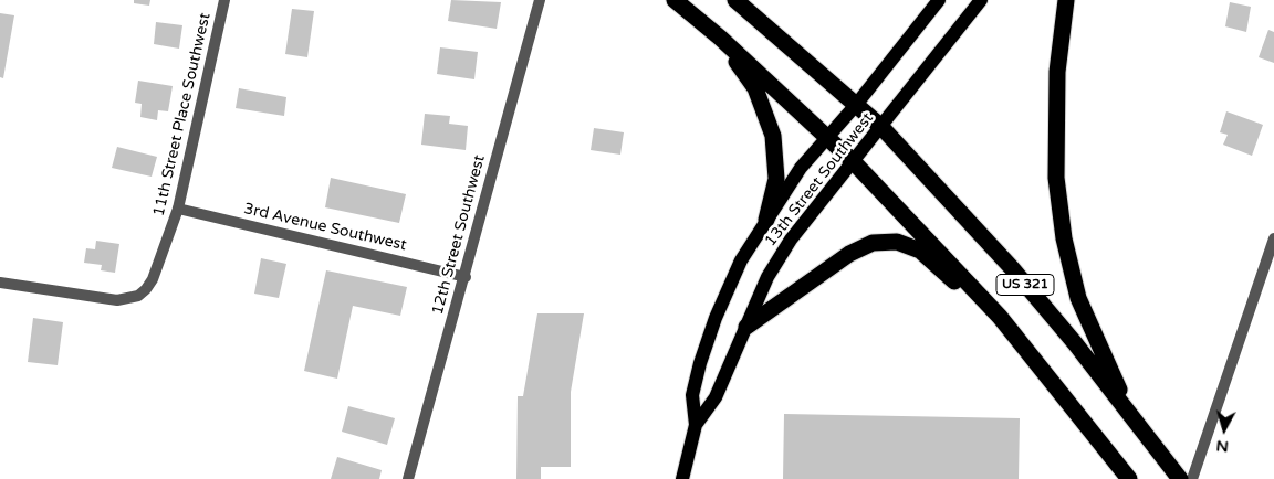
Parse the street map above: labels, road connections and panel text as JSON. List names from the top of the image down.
{
  "streets": {
    "highway": ["US 321"],
    "main road": ["13th Street Southwest"],
    "street": ["11th Street Place Southwest", "3rd Avenue Southwest", "12th Street Southwest"]
  },
  "crossings": [
    ["11th Street Place Southwest", "3rd Avenue Southwest"],
    ["13th Street Southwest", "US 321"],
    ["3rd Avenue Southwest", "12th Street Southwest"]
  ],
  "north": "bottom"
}
